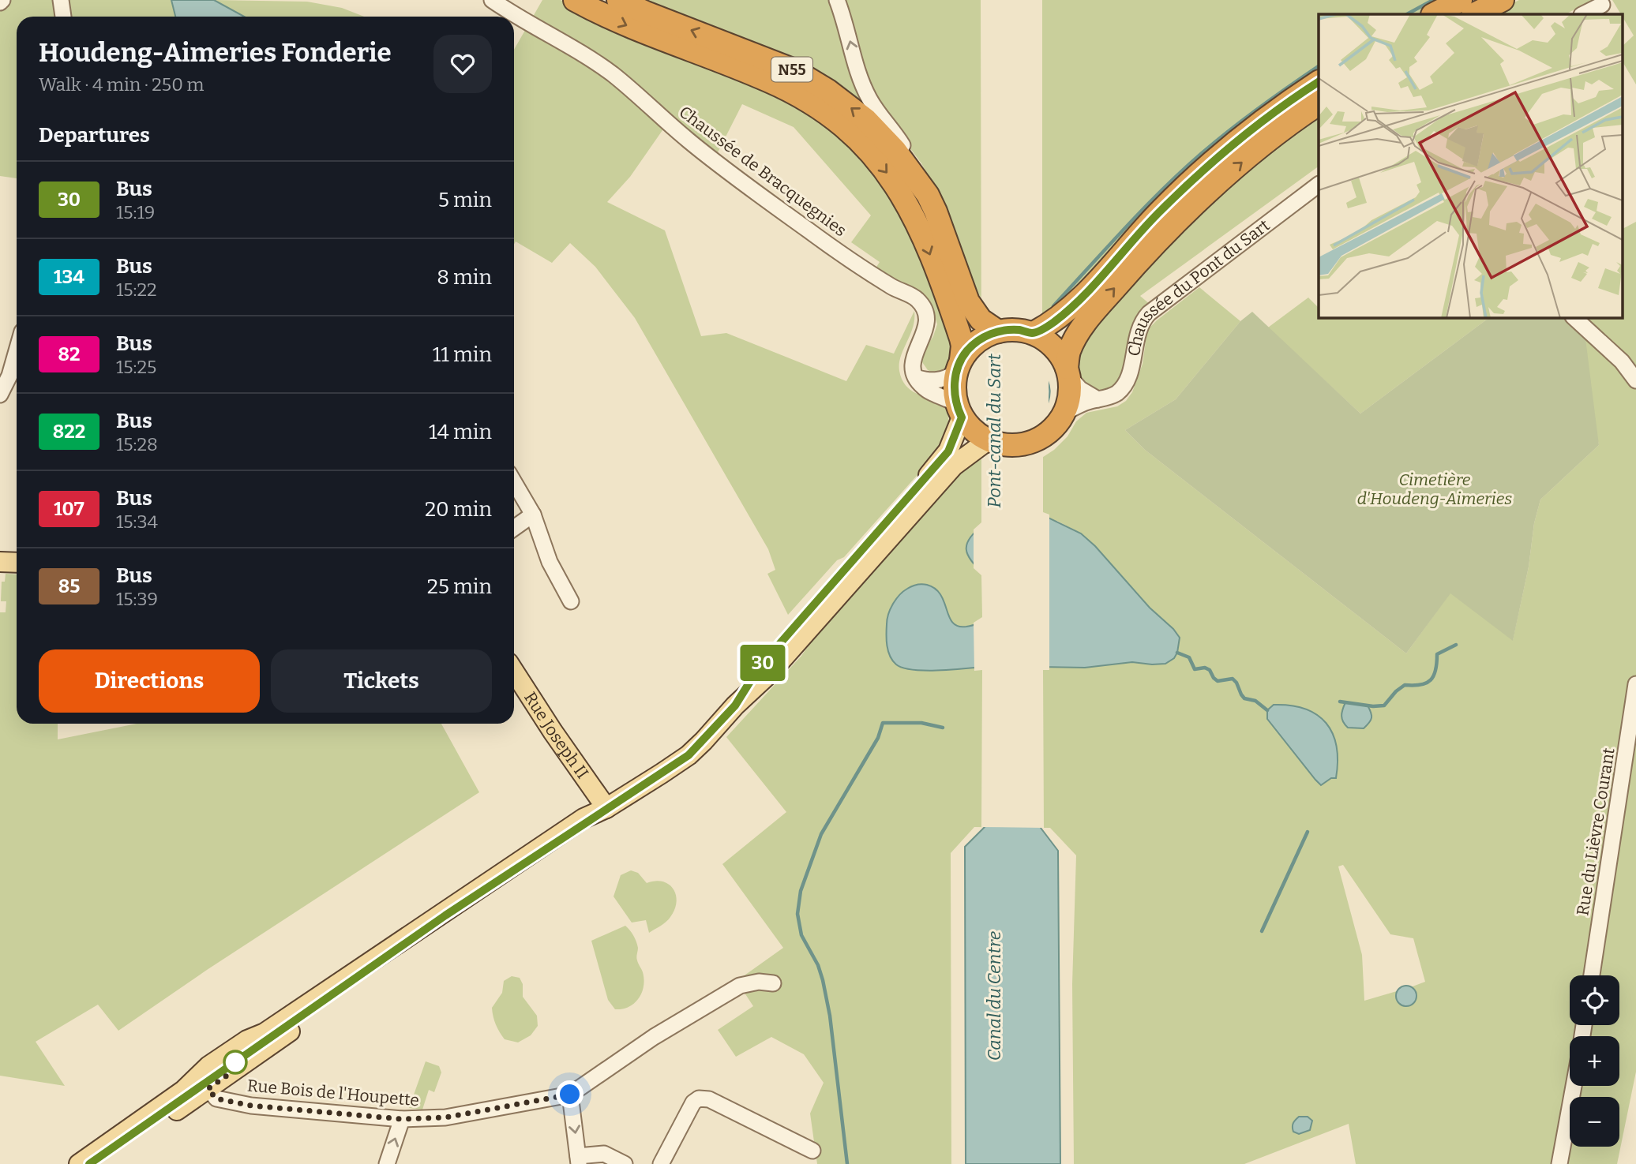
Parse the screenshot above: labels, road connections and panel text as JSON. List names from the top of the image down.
{
  "streets": {
    "highway": ["N55"],
    "main road": ["Rue Joseph II"],
    "street": [
      "Chaussée de Bracquegnies",
      "Chaussée du Pont du Sart",
      "Rue du Lièvre Courant",
      "Rue Bois de l'Houpette"
    ]
  },
  "crossings": [
    ["N55", "Chaussée du Pont du Sart"]
  ],
  "water": ["Pont-canal du Sart", "Canal du Centre"],
  "parks": ["Cimetière d'Houdeng-Aimeries"],
  "lines": ["bus line 30"],
  "page": {
    "on_map": "30",
    "heading": [
      ["Houdeng-Aimeries Fonderie", "Walk · 4 min · 250 m"],
      "Departures"
    ],
    "list": [
      {
        "mark": "30",
        "name": "Bus",
        "note": "15:19",
        "value": "5 min"
      },
      {
        "mark": "134",
        "name": "Bus",
        "note": "15:22",
        "value": "8 min"
      },
      {
        "mark": "82",
        "name": "Bus",
        "note": "15:25",
        "value": "11 min"
      },
      {
        "mark": "822",
        "name": "Bus",
        "note": "15:28",
        "value": "14 min"
      },
      {
        "mark": "107",
        "name": "Bus",
        "note": "15:34",
        "value": "20 min"
      },
      {
        "mark": "85",
        "name": "Bus",
        "note": "15:39",
        "value": "25 min"
      }
    ],
    "buttons": ["Directions", "Tickets"],
    "map_buttons": ["+", "−"]
  }
}
